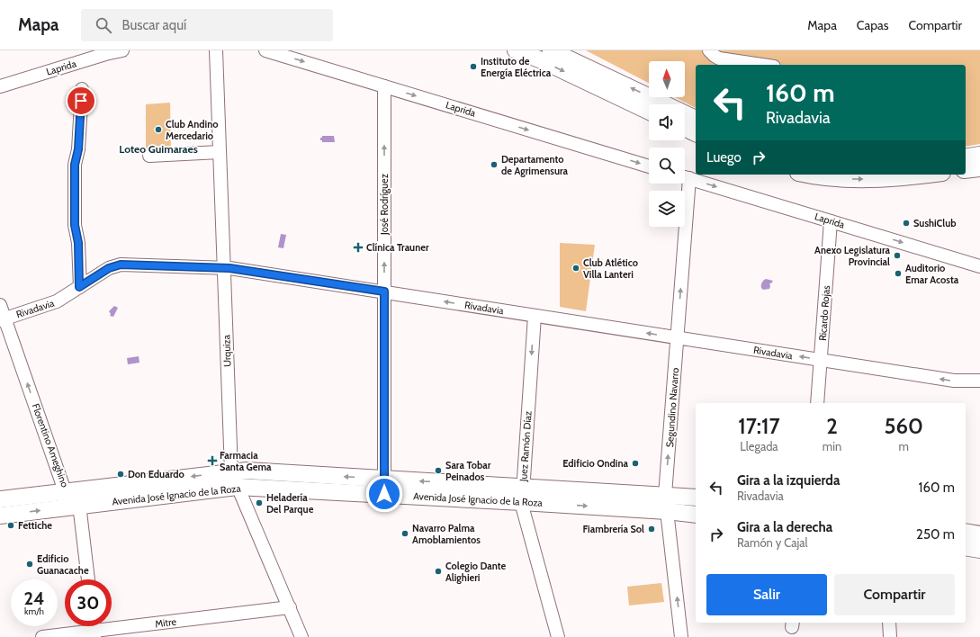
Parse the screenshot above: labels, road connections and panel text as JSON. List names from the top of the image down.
{
  "streets": {
    "main road": ["Avenida José Ignacio de la Roza"],
    "street": [
      "Laprida",
      "José Rodríguez",
      "Rivadavia",
      "Ricardo Rojas",
      "Urquiza",
      "Segundino Navarro",
      "Florentino Ameghino",
      "Juez Ramón Díaz",
      "Mitre"
    ]
  },
  "crossings": [
    ["Laprida", "José Rodríguez"],
    ["Laprida", "Ricardo Rojas"],
    ["José Rodríguez", "Rivadavia"],
    ["José Rodríguez", "Avenida José Ignacio de la Roza"],
    ["Rivadavia", "Ricardo Rojas"],
    ["Rivadavia", "Urquiza"],
    ["Rivadavia", "Segundino Navarro"],
    ["Rivadavia", "Florentino Ameghino"],
    ["Rivadavia", "Juez Ramón Díaz"],
    ["Urquiza", "Avenida José Ignacio de la Roza"],
    ["Urquiza", "Mitre"],
    ["Segundino Navarro", "Avenida José Ignacio de la Roza"],
    ["Florentino Ameghino", "Avenida José Ignacio de la Roza"],
    ["Juez Ramón Díaz", "Avenida José Ignacio de la Roza"]
  ],
  "one_way": [
    "Laprida",
    "José Rodríguez",
    "Rivadavia",
    "Segundino Navarro",
    "Florentino Ameghino",
    "Juez Ramón Díaz"
  ],
  "districts": ["Loteo Guimaraes"],
  "places": {
    "other": [
      "Instituto de Energía Eléctrica",
      "Club Andino Mercedario",
      "Departamento de Agrimensura",
      "SushiClub",
      "Anexo Legislatura Provincial",
      "Club Atlético Villa Lanteri",
      "Auditorio Emar Acosta",
      "Edificio Ondina",
      "Sara Tobar Peinados",
      "Don Eduardo",
      "Heladería Del Parque",
      "Fettiche",
      "Fiambrería Sol",
      "Navarro Palma Amoblamientos",
      "Edificio Guanacache",
      "Colegio Dante Alighieri"
    ],
    "health": ["Clínica Trauner", "Farmacia Santa Gema"]
  },
  "north": "top",
  "page": {
    "header": "Mapa",
    "search": "Buscar aquí",
    "nav": ["Mapa", "Capas", "Compartir"],
    "turn": ["160 m", "Rivadavia"],
    "then": "Luego",
    "eta": [
      "17:17",
      "Llegada",
      "2",
      "min",
      "560",
      "m"
    ],
    "list": [
      {
        "name": "Gira a la izquierda",
        "note": "Rivadavia",
        "value": "160 m"
      },
      {
        "name": "Gira a la derecha",
        "note": "Ramón y Cajal",
        "value": "250 m"
      }
    ],
    "buttons": ["Salir", "Compartir"],
    "speed": "24 km/h",
    "limit": "30"
  }
}
